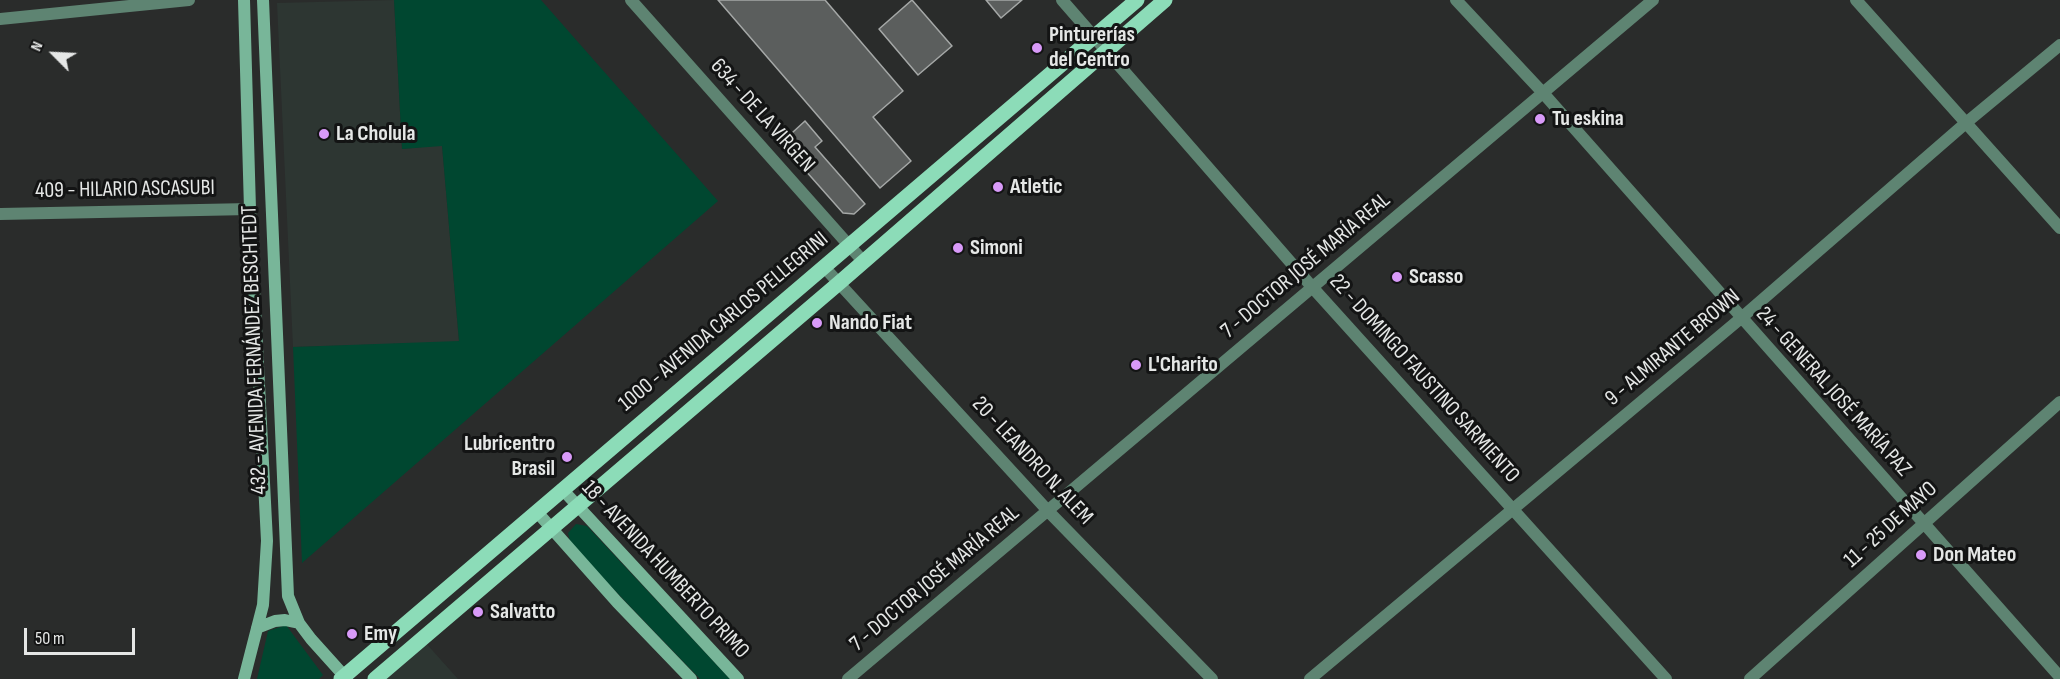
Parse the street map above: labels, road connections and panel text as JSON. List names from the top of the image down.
{
  "streets": {
    "main road": ["1000 - AVENIDA CARLOS PELLEGRINI", "432 - AVENIDA FERNÁNDEZ BESCHTEDT", "18 - AVENIDA HUMBERTO PRIMO"],
    "street": [
      "634 - DE LA VIRGEN",
      "409 - HILARIO ASCASUBI",
      "7 - DOCTOR JOSÉ MARÍA REAL",
      "9 - ALMIRANTE BROWN",
      "22 - DOMINGO FAUSTINO SARMIENTO",
      "24 - GENERAL JOSÉ MARÍA PAZ",
      "20 - LEANDRO N. ALEM",
      "11 - 25 DE MAYO"
    ]
  },
  "crossings": [
    ["634 - DE LA VIRGEN", "1000 - AVENIDA CARLOS PELLEGRINI"],
    ["409 - HILARIO ASCASUBI", "432 - AVENIDA FERNÁNDEZ BESCHTEDT"],
    ["7 - DOCTOR JOSÉ MARÍA REAL", "22 - DOMINGO FAUSTINO SARMIENTO"],
    ["7 - DOCTOR JOSÉ MARÍA REAL", "24 - GENERAL JOSÉ MARÍA PAZ"],
    ["7 - DOCTOR JOSÉ MARÍA REAL", "20 - LEANDRO N. ALEM"],
    ["1000 - AVENIDA CARLOS PELLEGRINI", "432 - AVENIDA FERNÁNDEZ BESCHTEDT"],
    ["1000 - AVENIDA CARLOS PELLEGRINI", "22 - DOMINGO FAUSTINO SARMIENTO"],
    ["1000 - AVENIDA CARLOS PELLEGRINI", "20 - LEANDRO N. ALEM"],
    ["1000 - AVENIDA CARLOS PELLEGRINI", "18 - AVENIDA HUMBERTO PRIMO"],
    ["9 - ALMIRANTE BROWN", "22 - DOMINGO FAUSTINO SARMIENTO"],
    ["9 - ALMIRANTE BROWN", "24 - GENERAL JOSÉ MARÍA PAZ"],
    ["24 - GENERAL JOSÉ MARÍA PAZ", "11 - 25 DE MAYO"]
  ],
  "places": [
    "Pinturerías del Centro",
    "Tu eskina",
    "La Cholula",
    "Atletic",
    "Simoni",
    "Scasso",
    "Nando Fiat",
    "L'Charito",
    "Lubricentro Brasil",
    "Don Mateo",
    "Salvatto",
    "Emy"
  ],
  "scale_bar": "50 m",
  "north": "top left"
}
